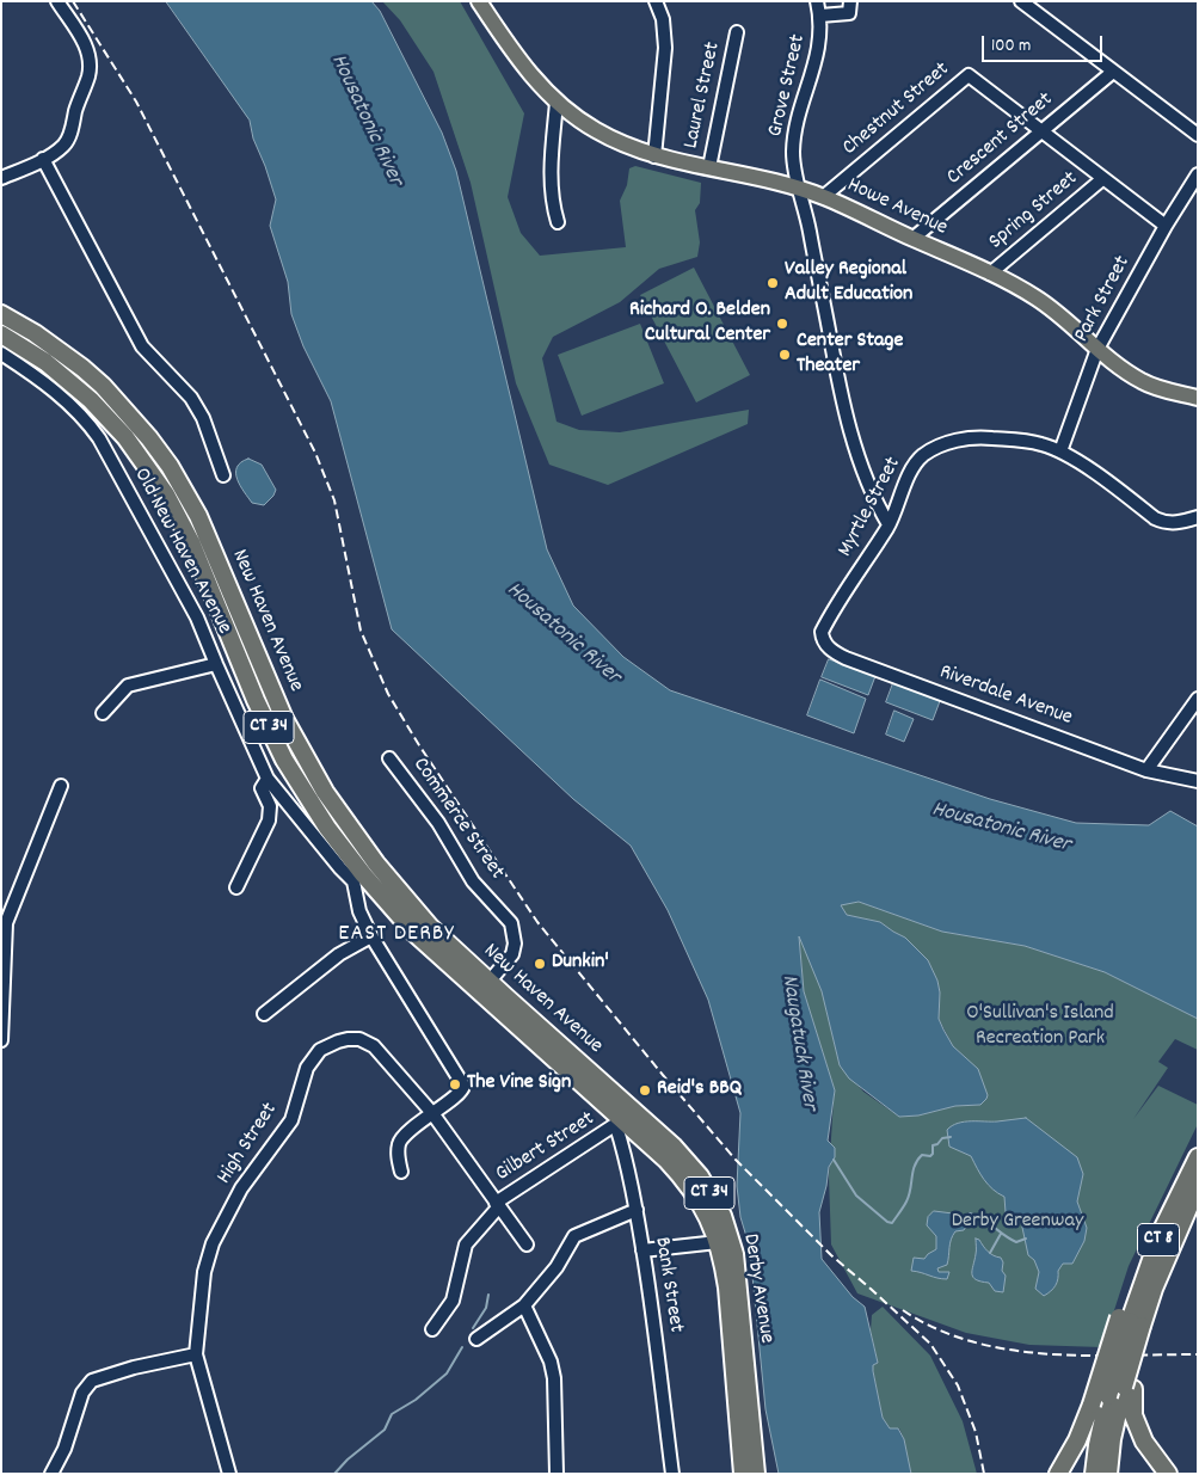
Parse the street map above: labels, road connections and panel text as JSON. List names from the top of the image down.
{
  "streets": {
    "highway": [
      "New Haven Avenue",
      "CT 34",
      "CT 8",
      "Derby Avenue"
    ],
    "main road": ["Howe Avenue"],
    "street": [
      "Grove Street",
      "Laurel Street",
      "Chestnut Street",
      "Crescent Street",
      "Spring Street",
      "Park Street",
      "Myrtle Street",
      "Old New Haven Avenue",
      "Riverdale Avenue",
      "Commerce Street",
      "High Street",
      "Gilbert Street",
      "Bank Street"
    ]
  },
  "crossings": [
    ["Grove Street", "Howe Avenue"],
    ["Grove Street", "Myrtle Street"],
    ["Laurel Street", "Howe Avenue"],
    ["Chestnut Street", "Crescent Street"],
    ["Chestnut Street", "Howe Avenue"],
    ["Crescent Street", "Howe Avenue"],
    ["Howe Avenue", "Spring Street"],
    ["Howe Avenue", "Park Street"],
    ["Park Street", "Myrtle Street"],
    ["Myrtle Street", "Riverdale Avenue"],
    ["Old New Haven Avenue", "New Haven Avenue"],
    ["New Haven Avenue", "Commerce Street"],
    ["New Haven Avenue", "Gilbert Street"],
    ["New Haven Avenue", "Bank Street"],
    ["New Haven Avenue", "Derby Avenue"],
    ["High Street", "Gilbert Street"],
    ["Gilbert Street", "Bank Street"],
    ["Gilbert Street", "Derby Avenue"],
    ["Bank Street", "Derby Avenue"]
  ],
  "districts": ["EAST DERBY"],
  "water": ["Housatonic River", "Naugatuck River"],
  "parks": ["O'Sullivan's Island Recreation Park", "Derby Greenway"],
  "places": [
    "Valley Regional Adult Education",
    "Richard O. Belden Cultural Center",
    "Center Stage Theater",
    "Dunkin'",
    "The Vine Sign",
    "Reid's BBQ"
  ],
  "scale_bar": "100 m"
}
